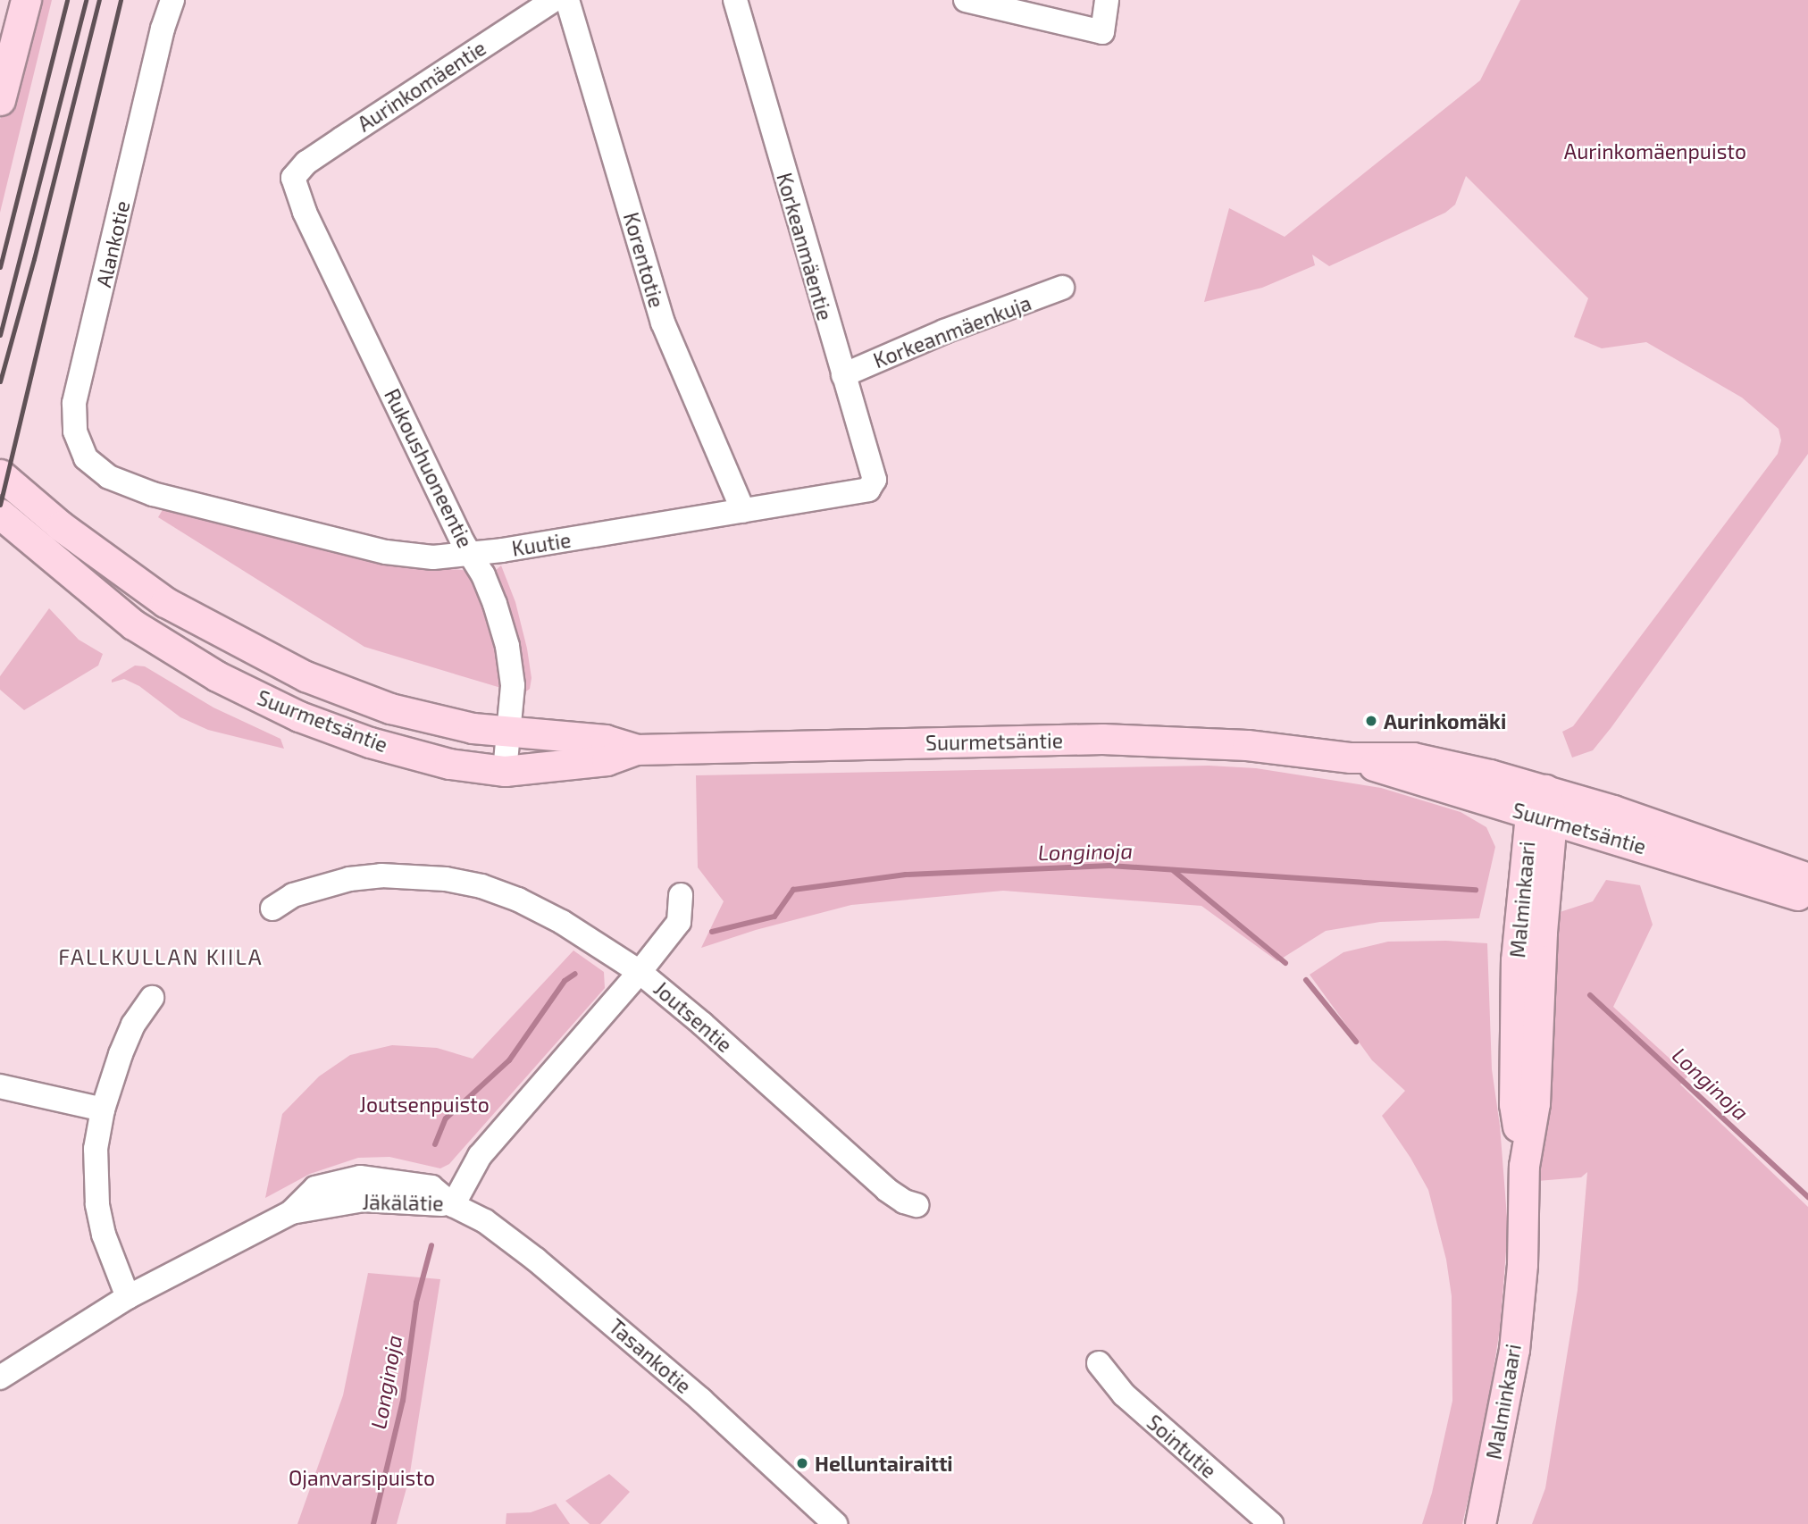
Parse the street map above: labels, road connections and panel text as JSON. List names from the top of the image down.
{
  "streets": {
    "main road": ["Suurmetsäntie", "Malminkaari"],
    "street": [
      "Aurinkomäentie",
      "Alankotie",
      "Korkeanmäentie",
      "Korentotie",
      "Korkeanmäenkuja",
      "Rukoushuoneentie",
      "Kuutie",
      "Joutsentie",
      "Jäkälätie",
      "Tasankotie",
      "Sointutie"
    ]
  },
  "crossings": [
    ["Aurinkomäentie", "Rukoushuoneentie"],
    ["Alankotie", "Kuutie"],
    ["Korkeanmäentie", "Korkeanmäenkuja"],
    ["Korkeanmäentie", "Kuutie"],
    ["Korentotie", "Kuutie"],
    ["Rukoushuoneentie", "Kuutie"],
    ["Rukoushuoneentie", "Suurmetsäntie"],
    ["Suurmetsäntie", "Malminkaari"],
    ["Joutsentie", "Jäkälätie"],
    ["Joutsentie", "Tasankotie"],
    ["Jäkälätie", "Tasankotie"]
  ],
  "districts": ["FALLKULLAN KIILA"],
  "water": ["Longinoja"],
  "parks": ["Aurinkomäenpuisto", "Joutsenpuisto", "Ojanvarsipuisto"],
  "places": ["Aurinkomäki", "Helluntairaitti"]
}
